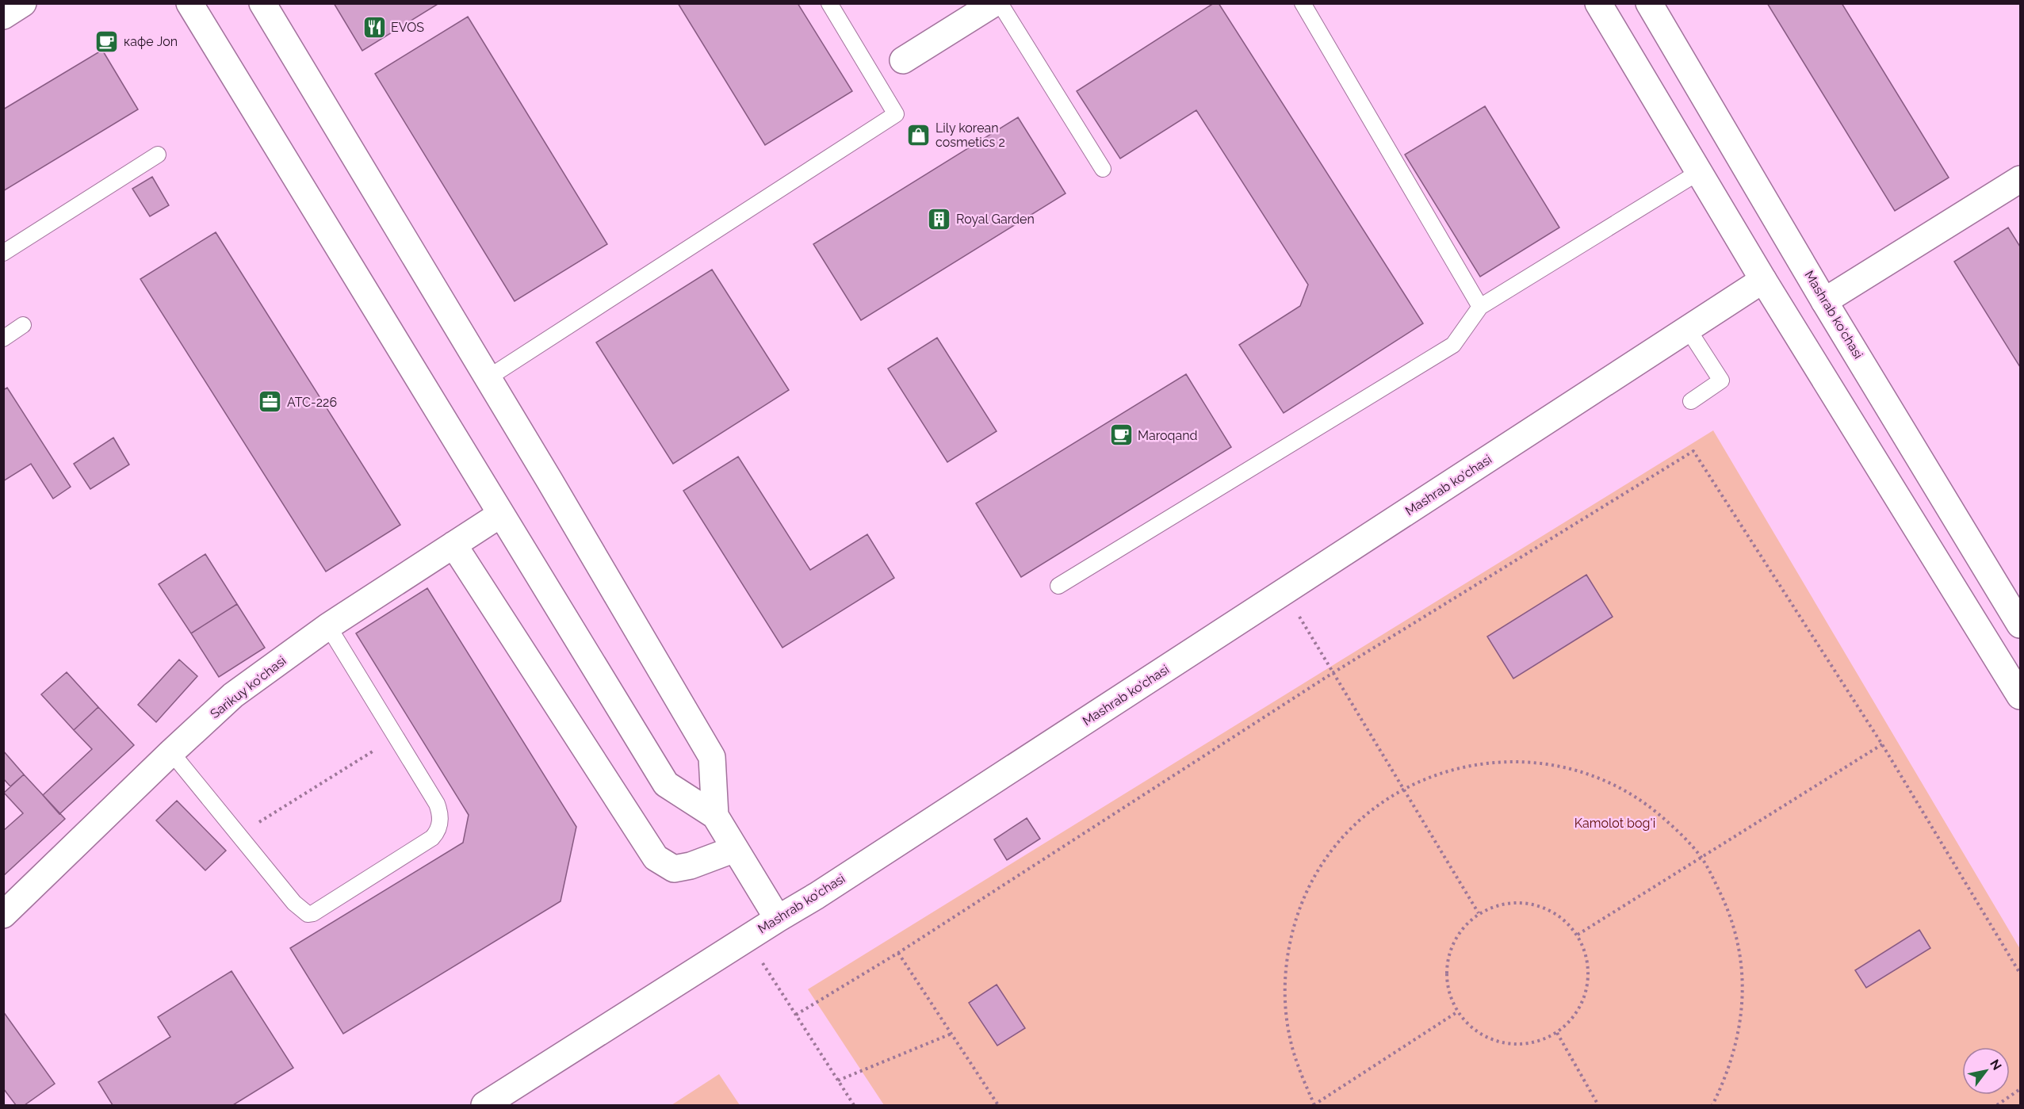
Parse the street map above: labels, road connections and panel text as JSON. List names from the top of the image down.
{
  "streets": {
    "street": ["Mashrab ko'chasi", "Sarikuy ko'chasi"]
  },
  "parks": ["Kamolot bog'i"],
  "places": {
    "restaurant": ["EVOS"],
    "cafe": ["кафе Jon", "Maroqand"],
    "shop": ["Lily korean cosmetics 2"],
    "building": ["Royal Garden"],
    "office": ["АТС-226"]
  },
  "north": "top right"
}
